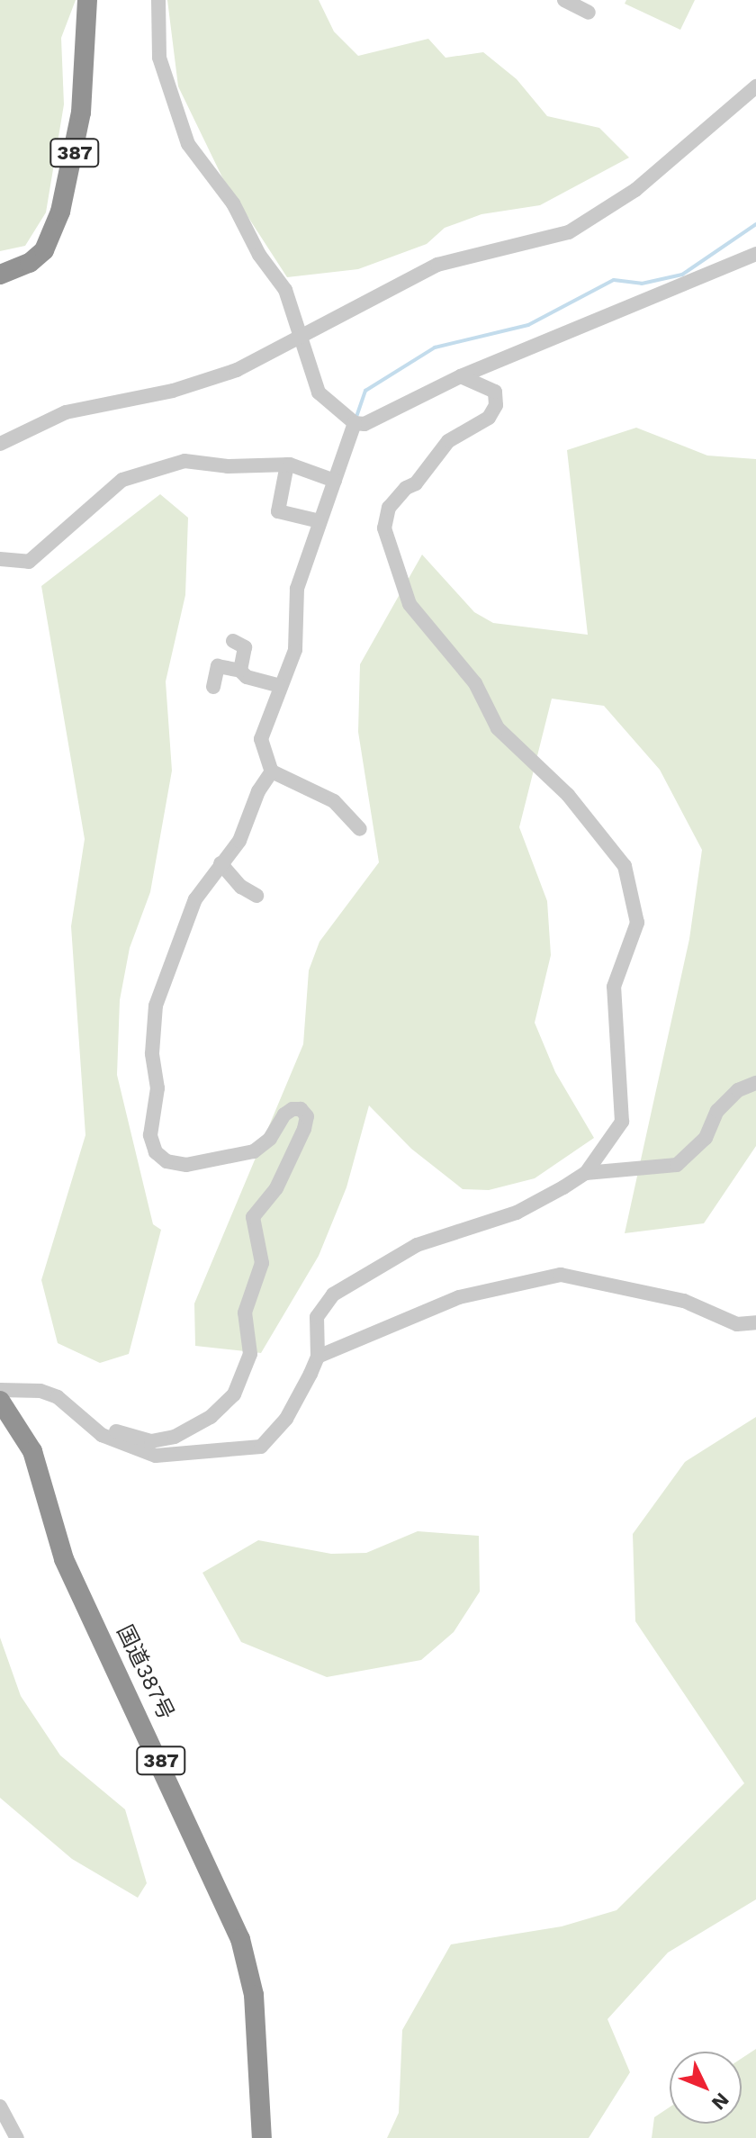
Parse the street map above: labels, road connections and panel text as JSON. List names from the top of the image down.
{
  "streets": {
    "highway": ["387", "国道387号"]
  },
  "north": "bottom right"
}
